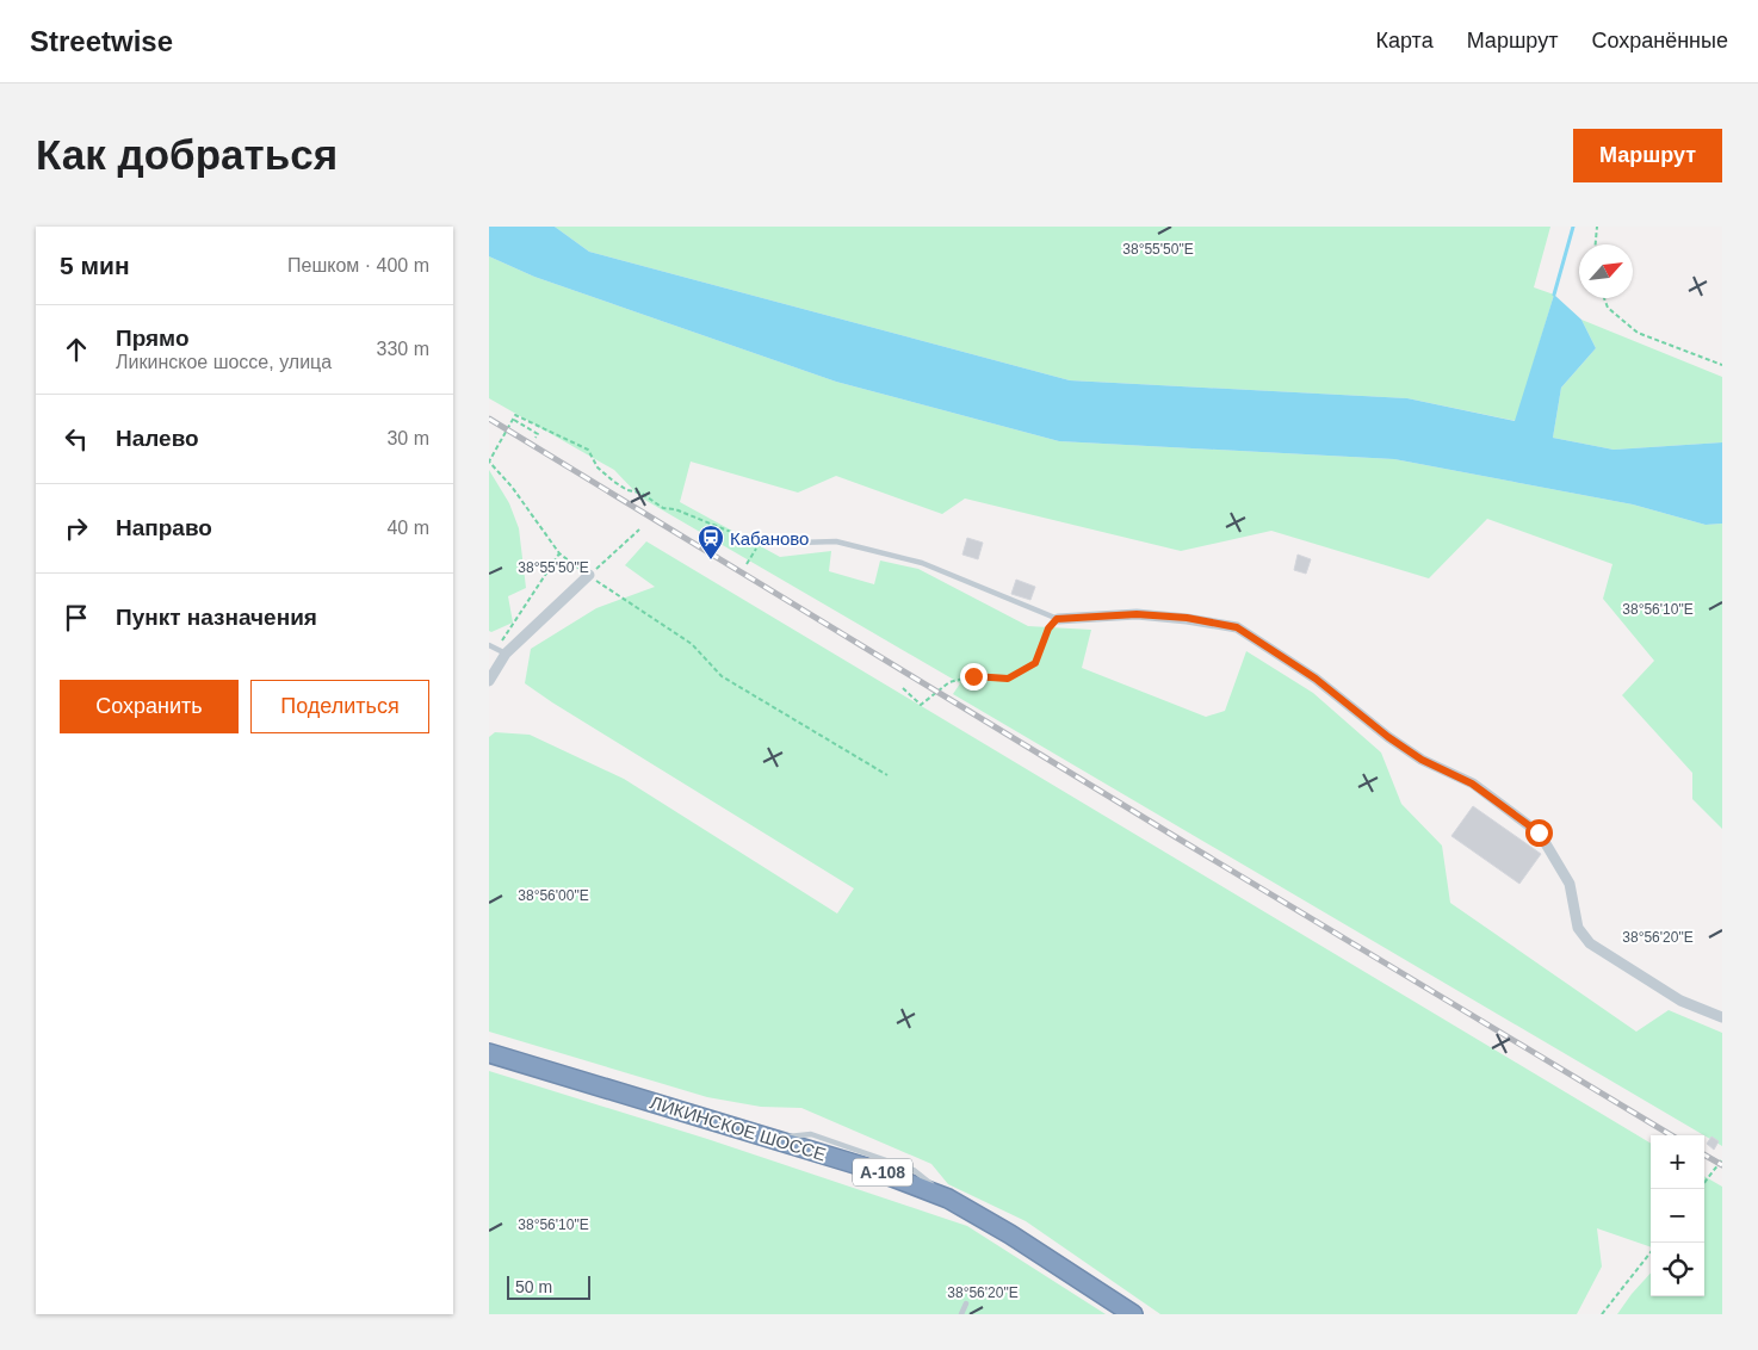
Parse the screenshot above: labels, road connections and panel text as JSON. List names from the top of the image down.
{
  "streets": {
    "highway": ["ЛИКИНСКОЕ ШОССЕ", "А-108"]
  },
  "places": {
    "station": ["Кабаново"]
  },
  "scale_bar": "50 m",
  "north": "top right",
  "page": {
    "header": "Streetwise",
    "nav": ["Карта", "Маршрут", "Сохранённые"],
    "buttons": [
      "Маршрут",
      ["Сохранить", "Поделиться"]
    ],
    "title": "Как добраться",
    "heading": ["5 мин", "Пешком · 400 m"],
    "list": [
      ["Прямо", "Ликинское шоссе, улица", "330 m"],
      ["Налево", "30 m"],
      ["Направо", "40 m"],
      "Пункт назначения"
    ],
    "map_buttons": ["+", "−"],
    "scale": "50 m"
  },
  "coordinates": [
    "38°55'50\"E",
    "38°56'10\"E",
    "38°56'00\"E",
    "38°56'20\"E"
  ]
}
